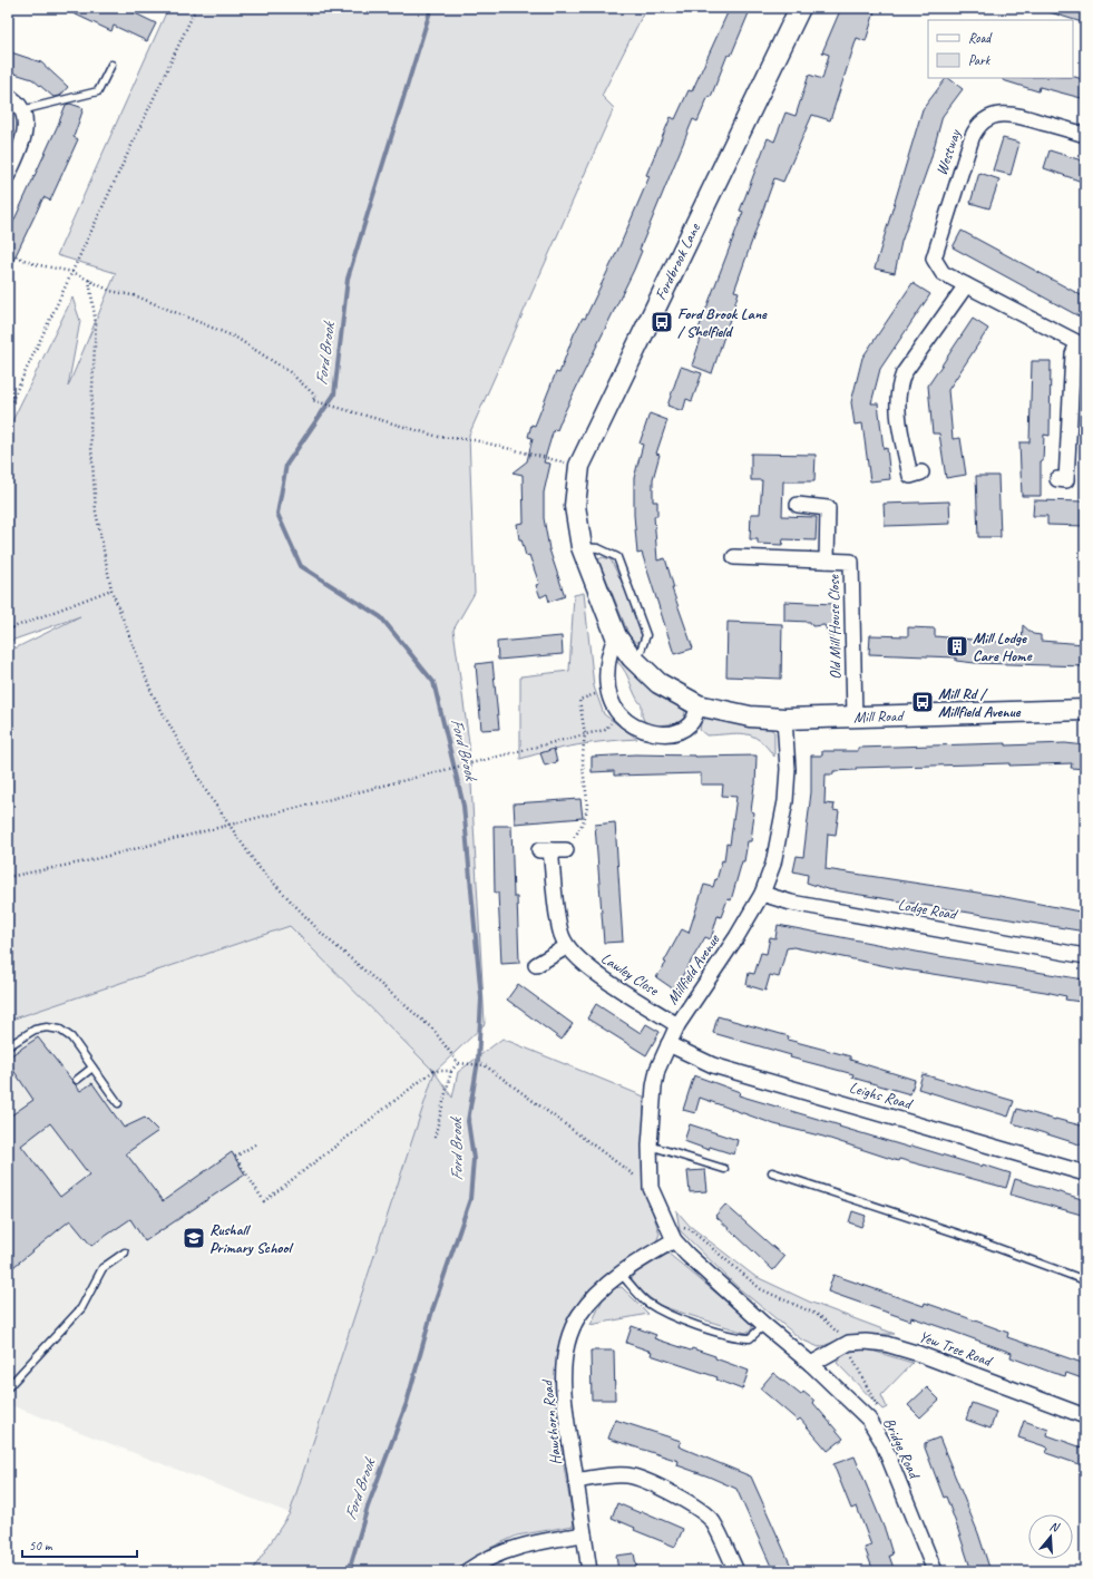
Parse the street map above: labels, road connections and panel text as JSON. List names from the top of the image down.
{
  "streets": {
    "street": [
      "Westway",
      "Fordbrook Lane",
      "Old Mill House Close",
      "Mill Road",
      "Lodge Road",
      "Millfield Avenue",
      "Lawley Close",
      "Leighs Road",
      "Yew Tree Road",
      "Hawthorn Road",
      "Bridge Road"
    ]
  },
  "crossings": [
    ["Fordbrook Lane", "Mill Road"],
    ["Old Mill House Close", "Mill Road"],
    ["Mill Road", "Millfield Avenue"],
    ["Lodge Road", "Millfield Avenue"],
    ["Millfield Avenue", "Lawley Close"],
    ["Millfield Avenue", "Leighs Road"],
    ["Millfield Avenue", "Hawthorn Road"],
    ["Millfield Avenue", "Bridge Road"],
    ["Yew Tree Road", "Bridge Road"],
    ["Hawthorn Road", "Bridge Road"]
  ],
  "water": ["Ford Brook"],
  "places": {
    "bus stop": ["Ford Brook Lane / Shelfield", "Mill Rd / Millfield Avenue"],
    "building": ["Mill Lodge Care Home"],
    "school or university": ["Rushall Primary School"]
  },
  "legend": ["Road", "Park"],
  "scale_bar": "50 m",
  "north": "top"
}
